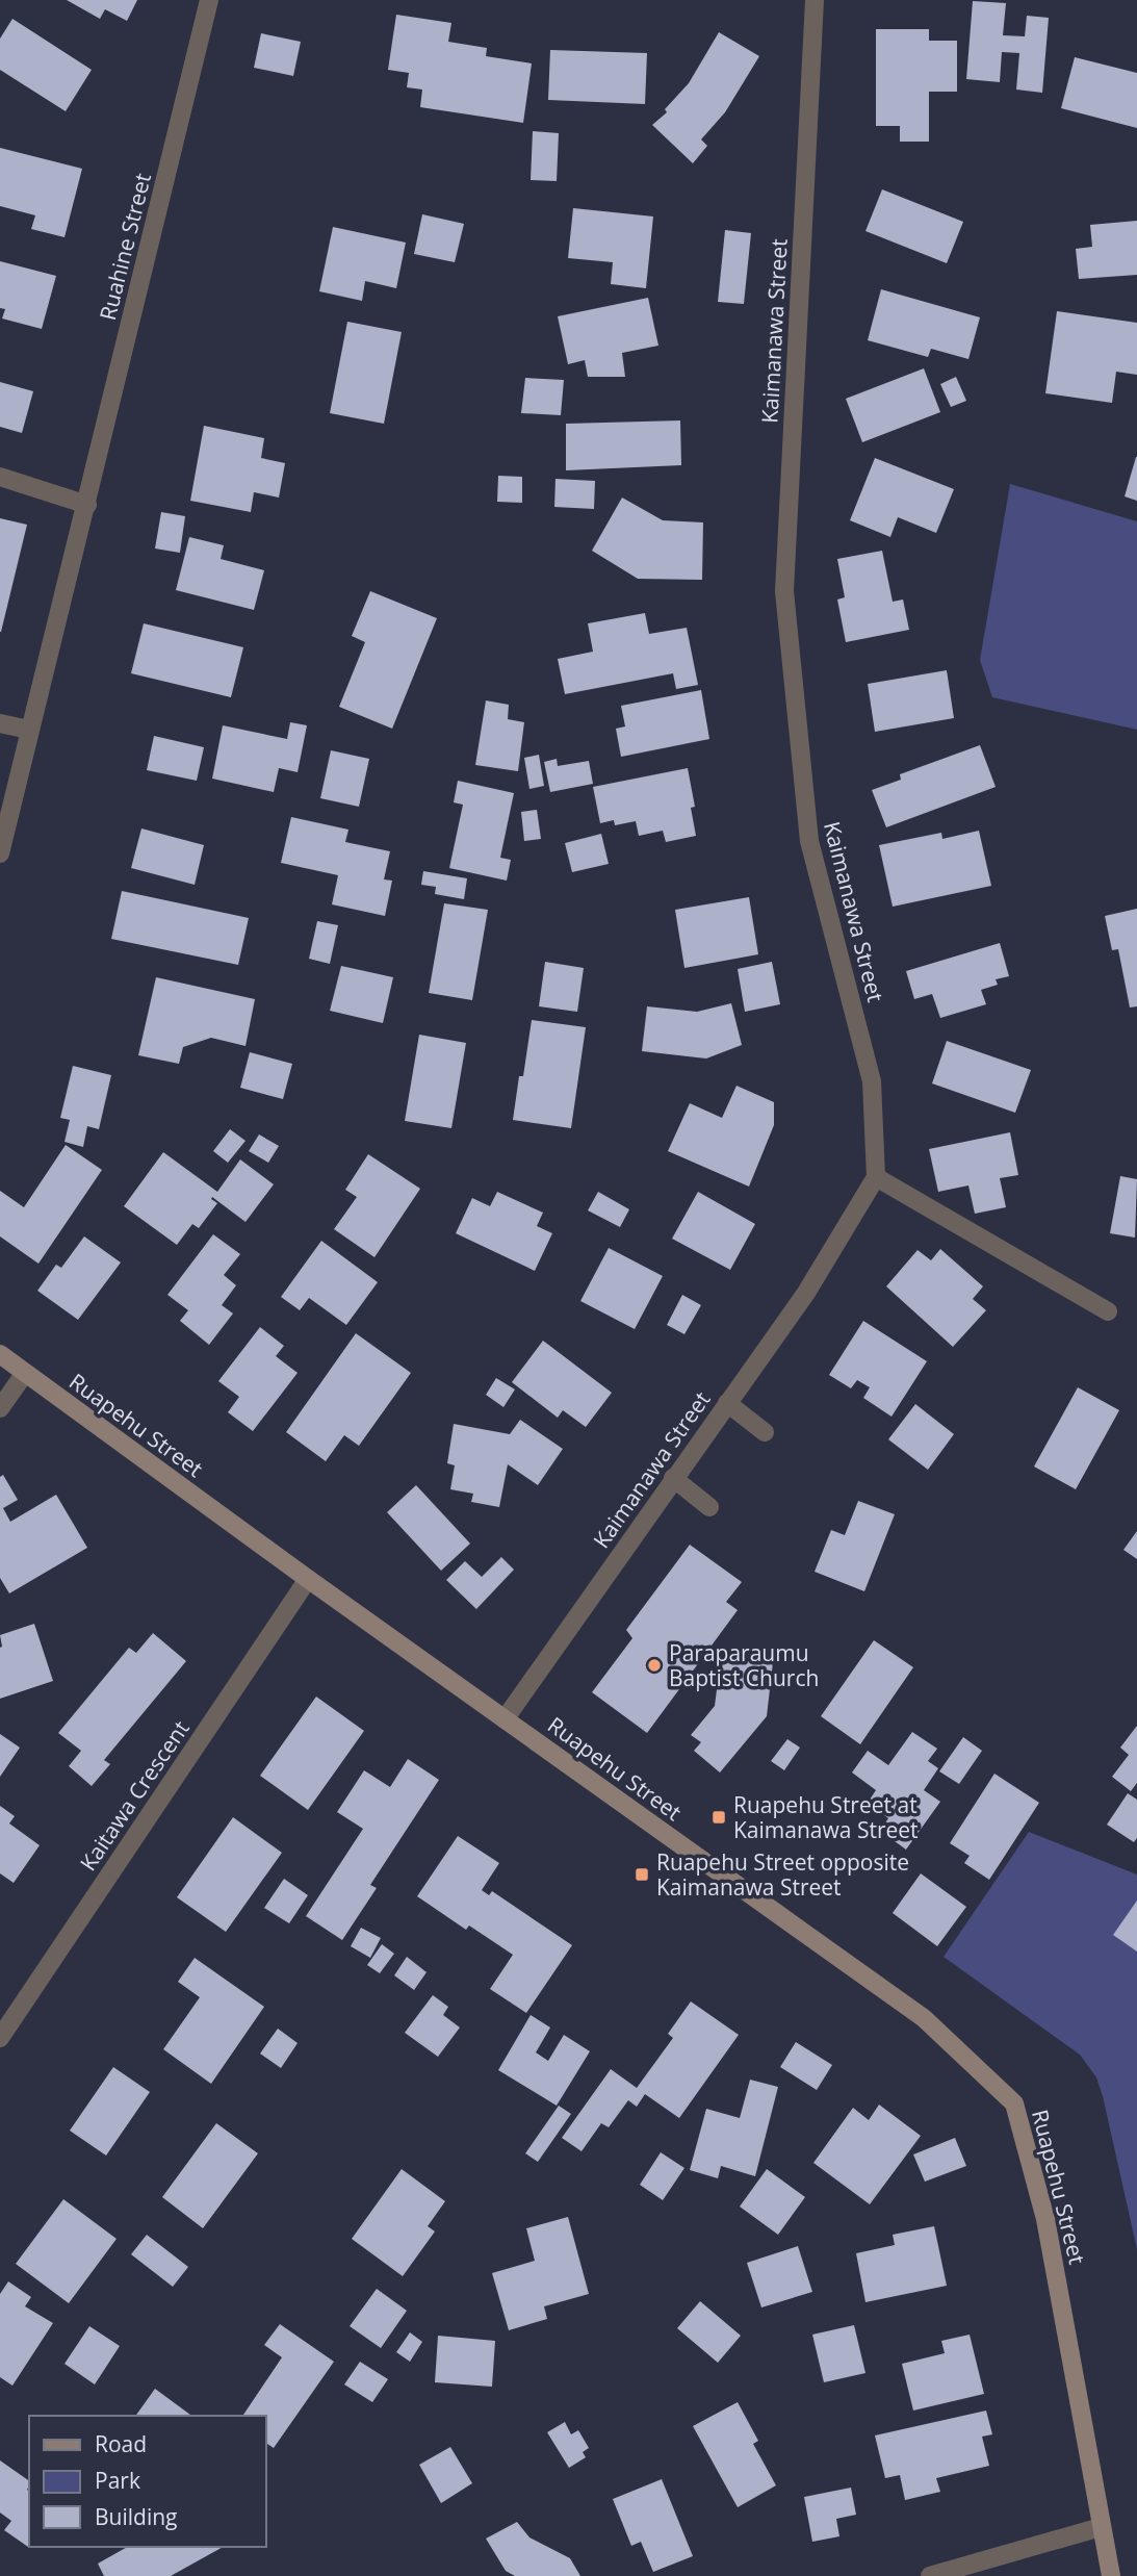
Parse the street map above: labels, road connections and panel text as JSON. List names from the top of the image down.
{
  "streets": {
    "street": [
      "Ruahine Street",
      "Kaimanawa Street",
      "Ruapehu Street",
      "Kaitawa Crescent"
    ]
  },
  "crossings": [
    ["Kaimanawa Street", "Ruapehu Street"],
    ["Ruapehu Street", "Kaitawa Crescent"]
  ],
  "places": {
    "other": ["Paraparaumu Baptist Church"],
    "transit": ["Ruapehu Street at Kaimanawa Street", "Ruapehu Street opposite Kaimanawa Street"]
  },
  "legend": ["Road", "Park", "Building"]
}
